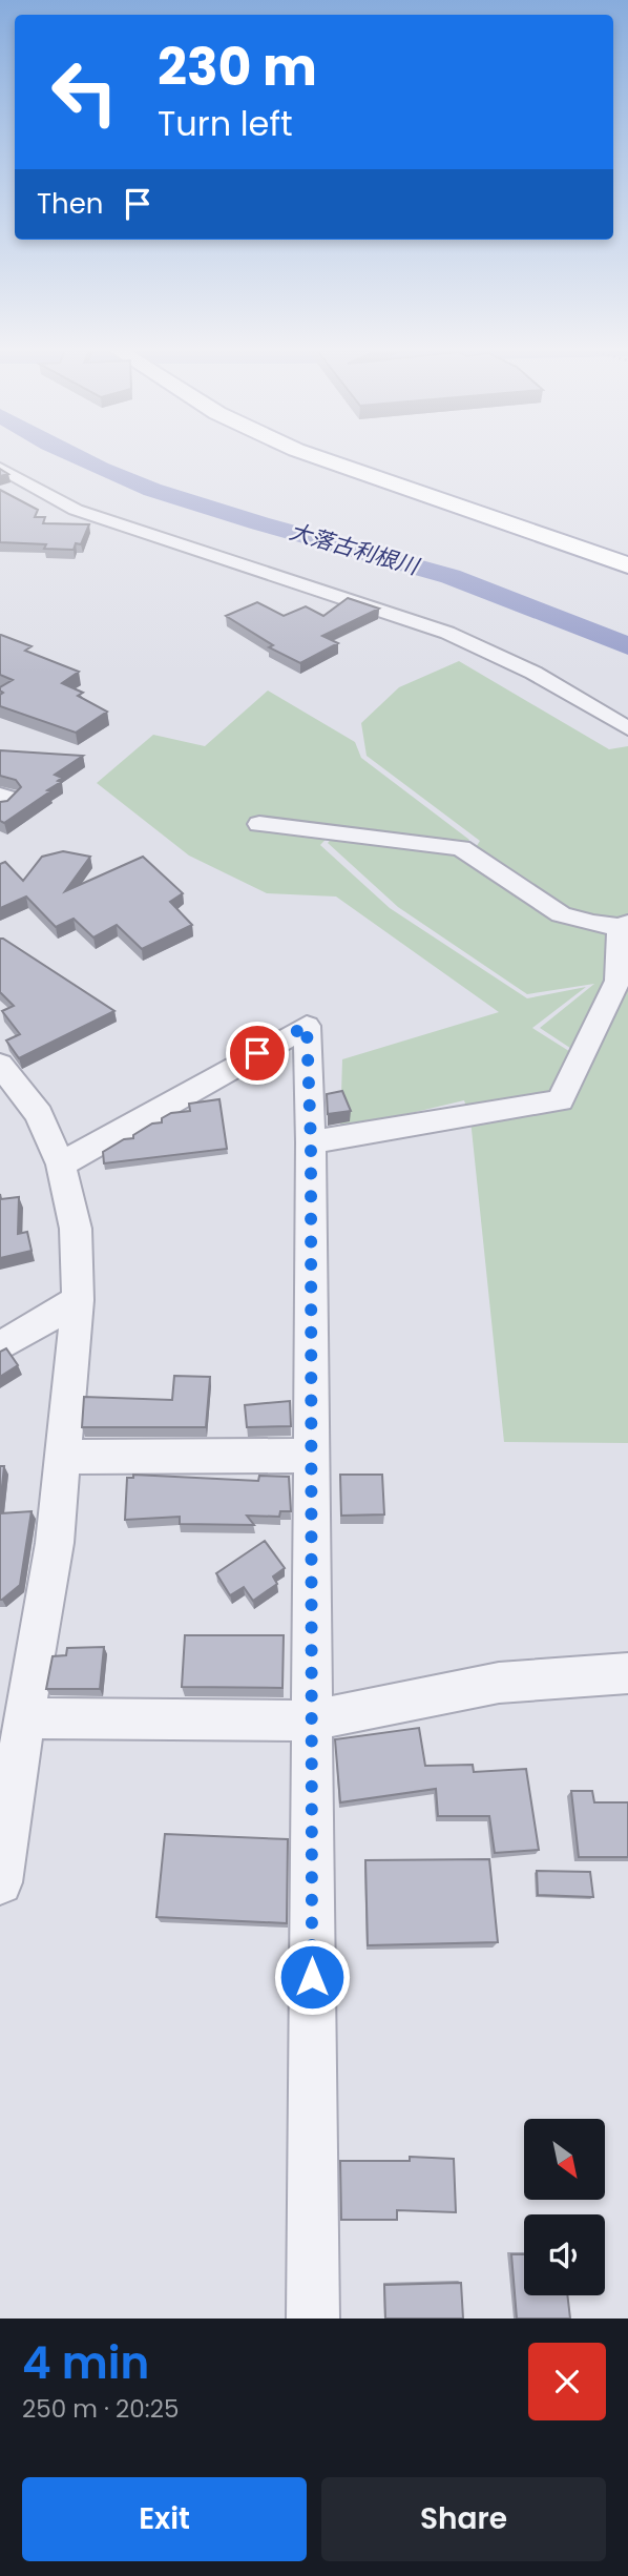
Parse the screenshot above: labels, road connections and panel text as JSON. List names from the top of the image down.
{
  "water": ["大落古利根川"],
  "north": "bottom right",
  "page": {
    "turn": ["230 m", "Turn left"],
    "then": "Then",
    "heading": ["4 min", "250 m · 20:25"],
    "buttons": ["Exit", "Share"]
  }
}
